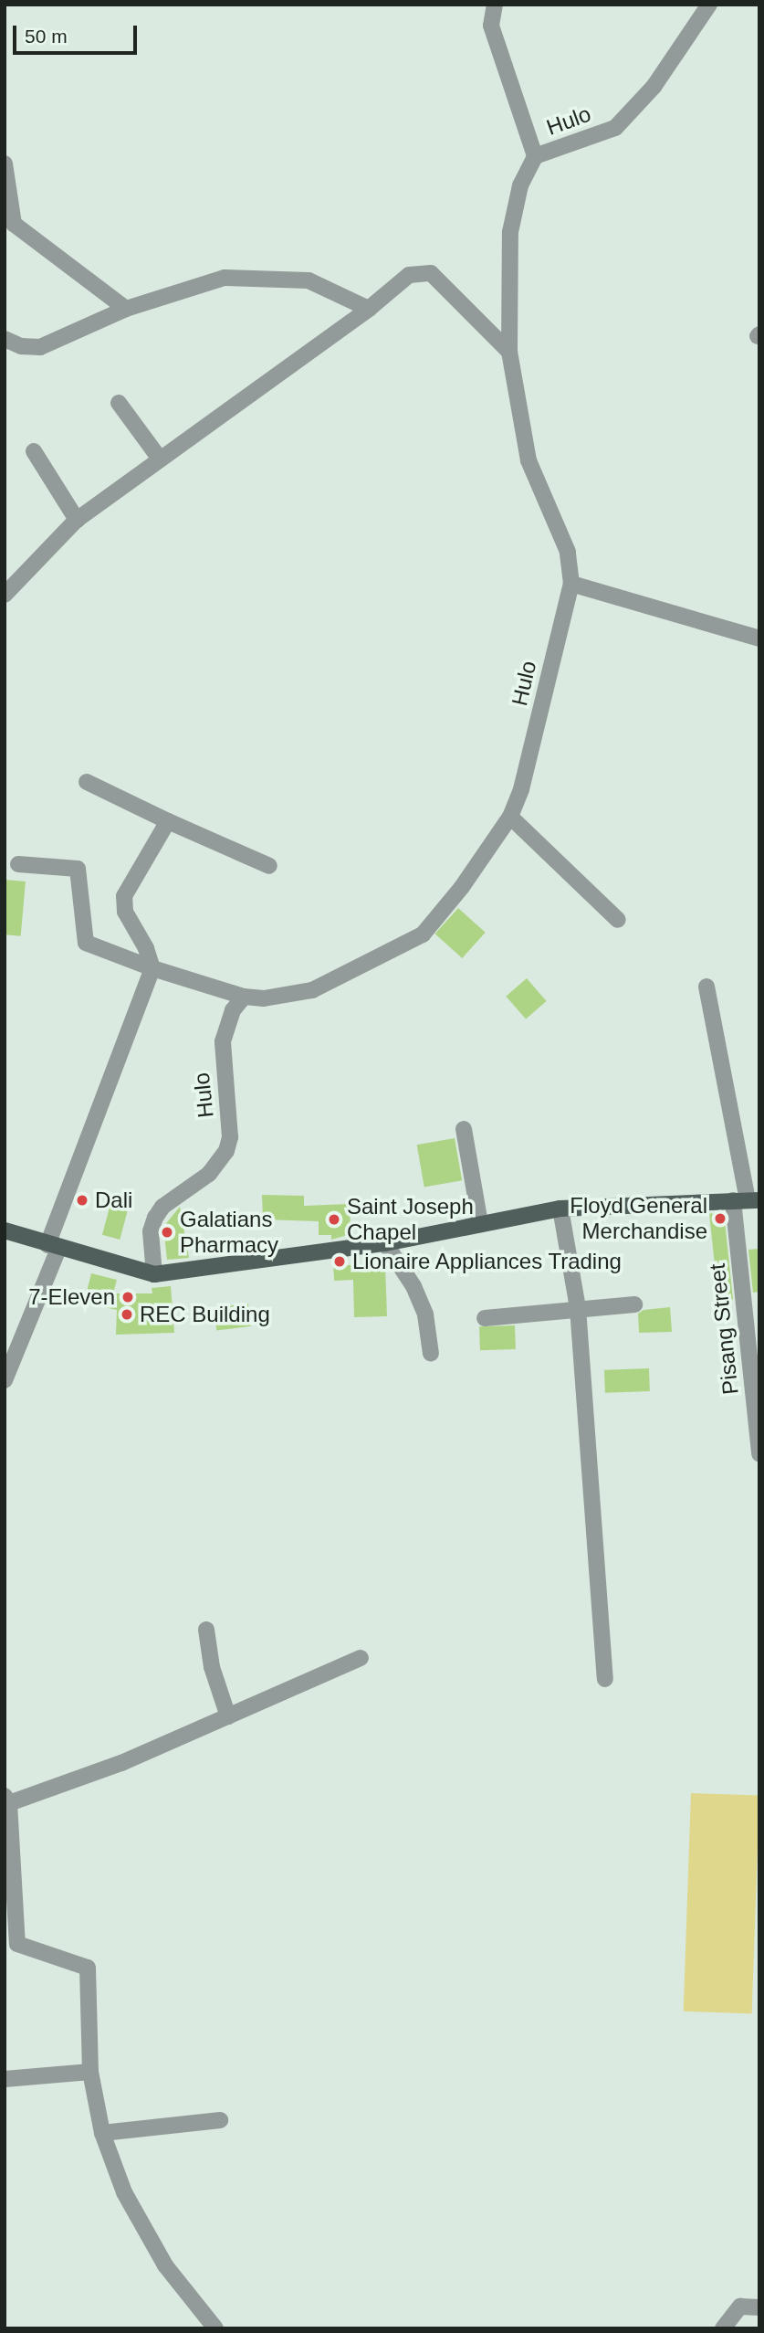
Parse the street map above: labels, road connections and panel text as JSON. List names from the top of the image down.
{
  "streets": {
    "street": ["Hulo", "Pisang Street"]
  },
  "places": [
    "Dali",
    "Floyd General Merchandise",
    "Saint Joseph Chapel",
    "Galatians Pharmacy",
    "Lionaire Appliances Trading",
    "7-Eleven",
    "REC Building"
  ],
  "scale_bar": "50 m"
}
